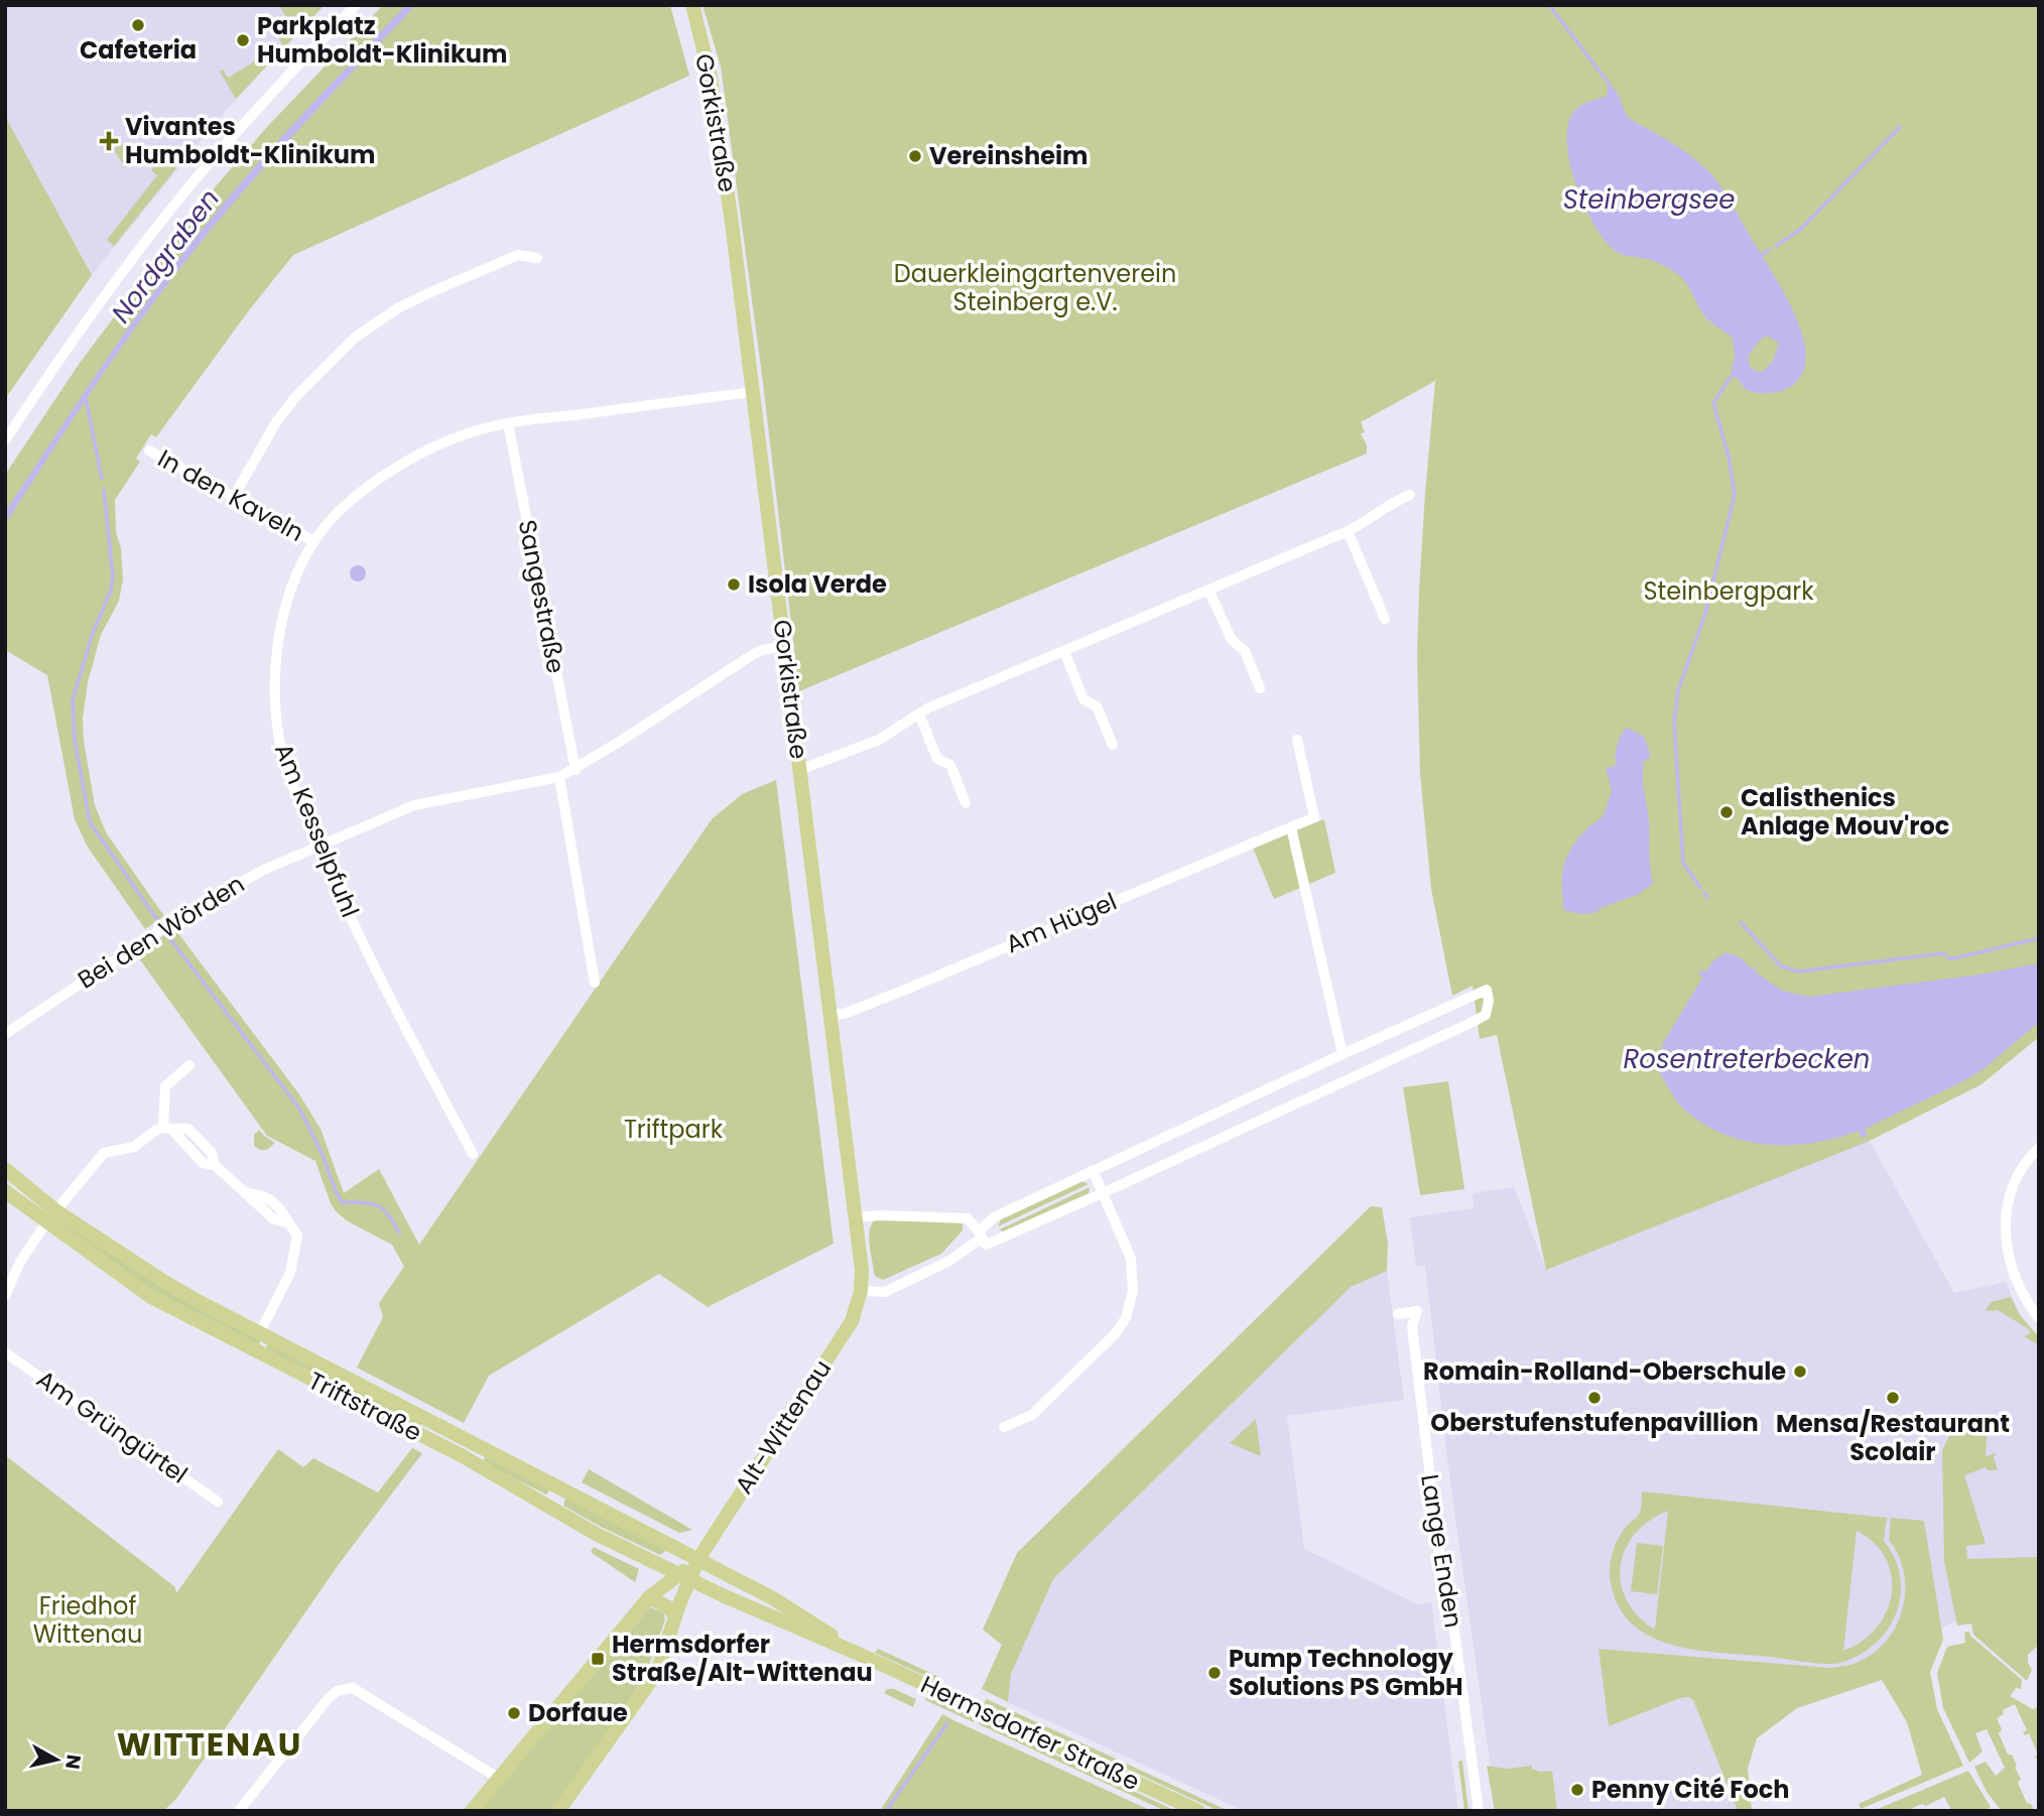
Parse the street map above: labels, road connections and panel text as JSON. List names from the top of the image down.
{
  "streets": {
    "main road": [
      "Gorkistraße",
      "Triftstraße",
      "Alt-Wittenau",
      "Hermsdorfer Straße"
    ],
    "street": [
      "In den Kaveln",
      "Sangestraße",
      "Am Kesselpfuhl",
      "Am Hügel",
      "Bei den Wörden",
      "Am Grüngürtel",
      "Lange Enden"
    ]
  },
  "crossings": [
    ["Gorkistraße", "Am Kesselpfuhl"],
    ["Gorkistraße", "Am Hügel"],
    ["Gorkistraße", "Bei den Wörden"],
    ["Gorkistraße", "Alt-Wittenau"],
    ["In den Kaveln", "Am Kesselpfuhl"],
    ["Sangestraße", "Am Kesselpfuhl"],
    ["Sangestraße", "Bei den Wörden"],
    ["Am Kesselpfuhl", "Bei den Wörden"],
    ["Triftstraße", "Alt-Wittenau"],
    ["Triftstraße", "Hermsdorfer Straße"],
    ["Alt-Wittenau", "Hermsdorfer Straße"]
  ],
  "districts": ["WITTENAU"],
  "water": ["Steinbergsee", "Nordgraben", "Rosentreterbecken"],
  "parks": [
    "Dauerkleingartenverein Steinberg e.V.",
    "Steinbergpark",
    "Triftpark",
    "Friedhof Wittenau"
  ],
  "places": {
    "other": [
      "Cafeteria",
      "Parkplatz Humboldt-Klinikum",
      "Vereinsheim",
      "Isola Verde",
      "Calisthenics Anlage Mouv'roc",
      "Romain-Rolland-Oberschule",
      "Oberstufenstufenpavillion",
      "Mensa/Restaurant Scolair",
      "Pump Technology Solutions PS GmbH",
      "Dorfaue",
      "Penny Cité Foch"
    ],
    "health": ["Vivantes Humboldt-Klinikum"],
    "transit": ["Hermsdorfer Straße/Alt-Wittenau"]
  },
  "north": "right"
}
